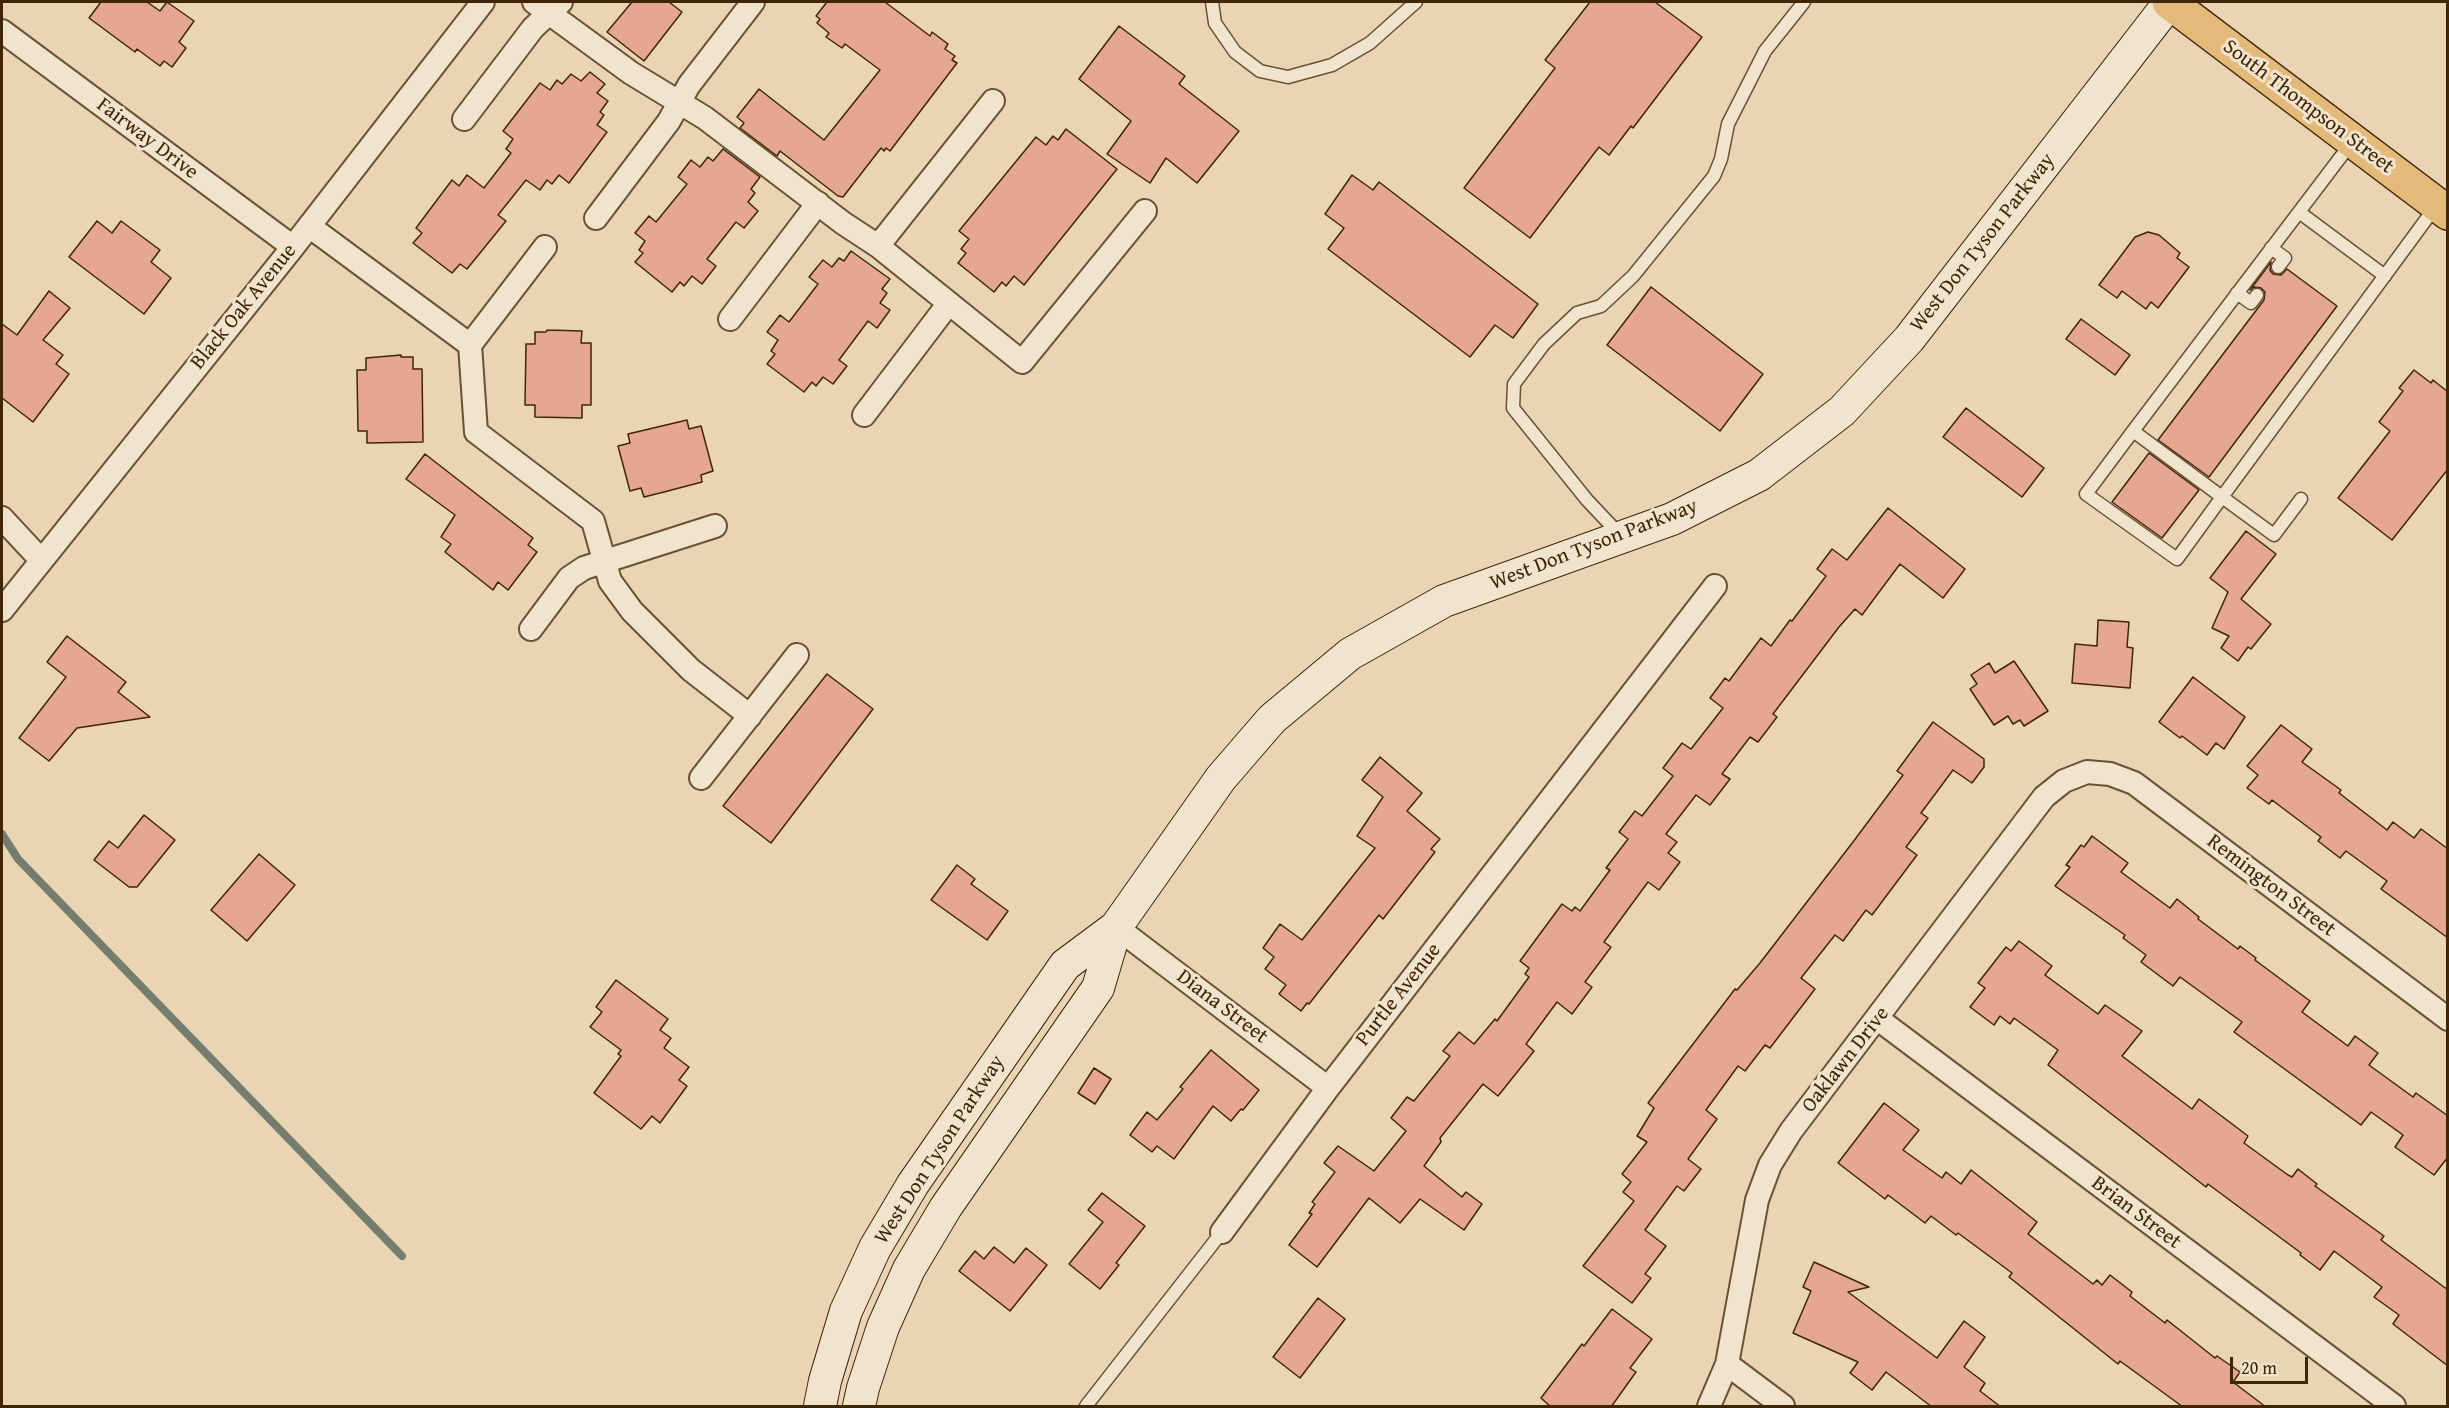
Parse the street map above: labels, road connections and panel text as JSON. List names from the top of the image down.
{
  "streets": {
    "highway": ["South Thompson Street"],
    "main road": ["West Don Tyson Parkway"],
    "street": [
      "Fairway Drive",
      "Black Oak Avenue",
      "Remington Street",
      "Purtle Avenue",
      "Diana Street",
      "Oaklawn Drive",
      "Brian Street"
    ]
  },
  "crossings": [
    ["South Thompson Street", "West Don Tyson Parkway"],
    ["Fairway Drive", "Black Oak Avenue"],
    ["West Don Tyson Parkway", "Diana Street"],
    ["Remington Street", "Oaklawn Drive"],
    ["Purtle Avenue", "Diana Street"],
    ["Oaklawn Drive", "Brian Street"]
  ],
  "scale_bar": "20 m"
}
